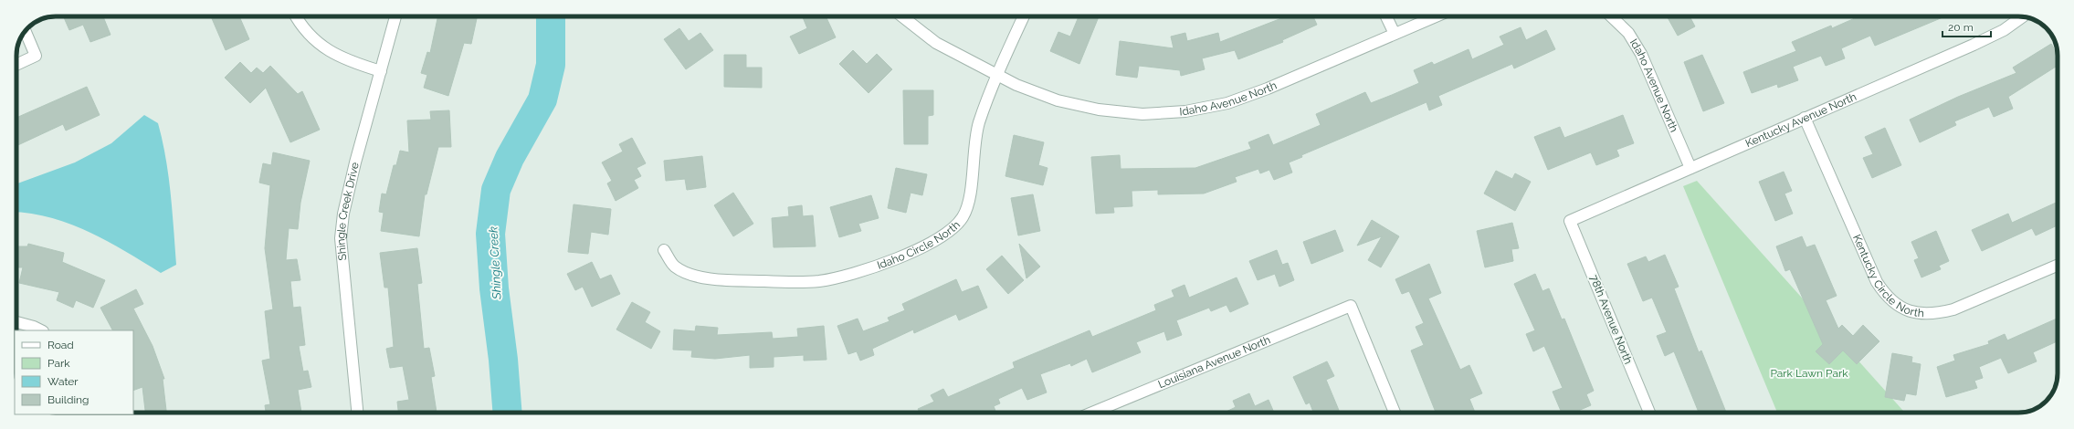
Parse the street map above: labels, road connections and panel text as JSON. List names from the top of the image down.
{
  "streets": {
    "street": [
      "Idaho Avenue North",
      "Kentucky Avenue North",
      "Shingle Creek Drive",
      "Idaho Circle North",
      "Kentucky Circle North",
      "78th Avenue North",
      "Louisiana Avenue North"
    ]
  },
  "crossings": [
    ["Idaho Avenue North", "Kentucky Avenue North"],
    ["Idaho Avenue North", "Idaho Circle North"],
    ["Kentucky Avenue North", "Kentucky Circle North"],
    ["Kentucky Avenue North", "78th Avenue North"]
  ],
  "water": ["Shingle Creek"],
  "parks": ["Park Lawn Park"],
  "legend": [
    "Road",
    "Park",
    "Water",
    "Building"
  ],
  "scale_bar": "20 m"
}
